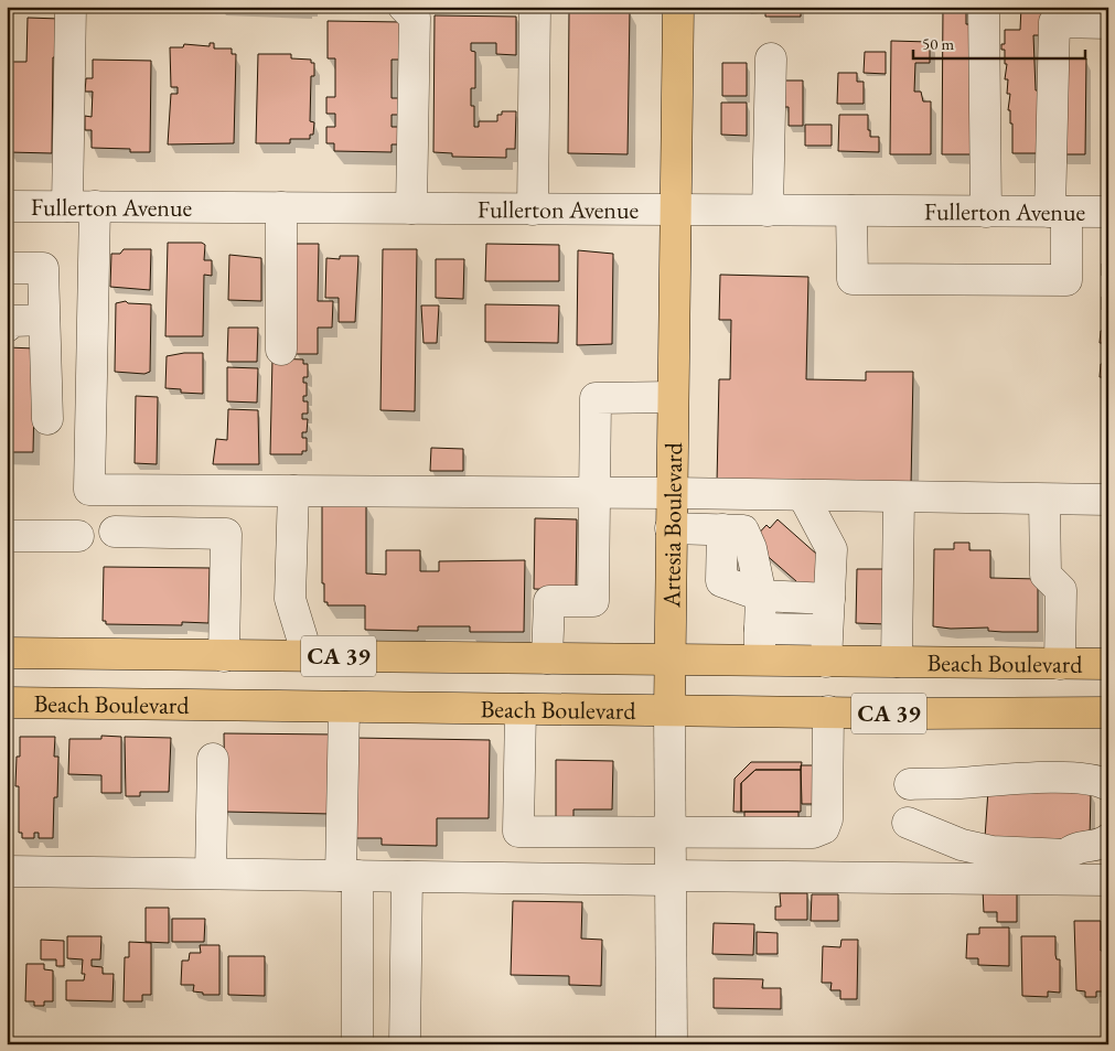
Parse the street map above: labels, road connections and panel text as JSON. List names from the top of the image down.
{
  "streets": {
    "main road": ["Artesia Boulevard", "CA 39", "Beach Boulevard"],
    "street": ["Fullerton Avenue"]
  },
  "crossings": [
    ["Fullerton Avenue", "Artesia Boulevard"],
    ["Artesia Boulevard", "Beach Boulevard"]
  ],
  "scale_bar": "50 m"
}
